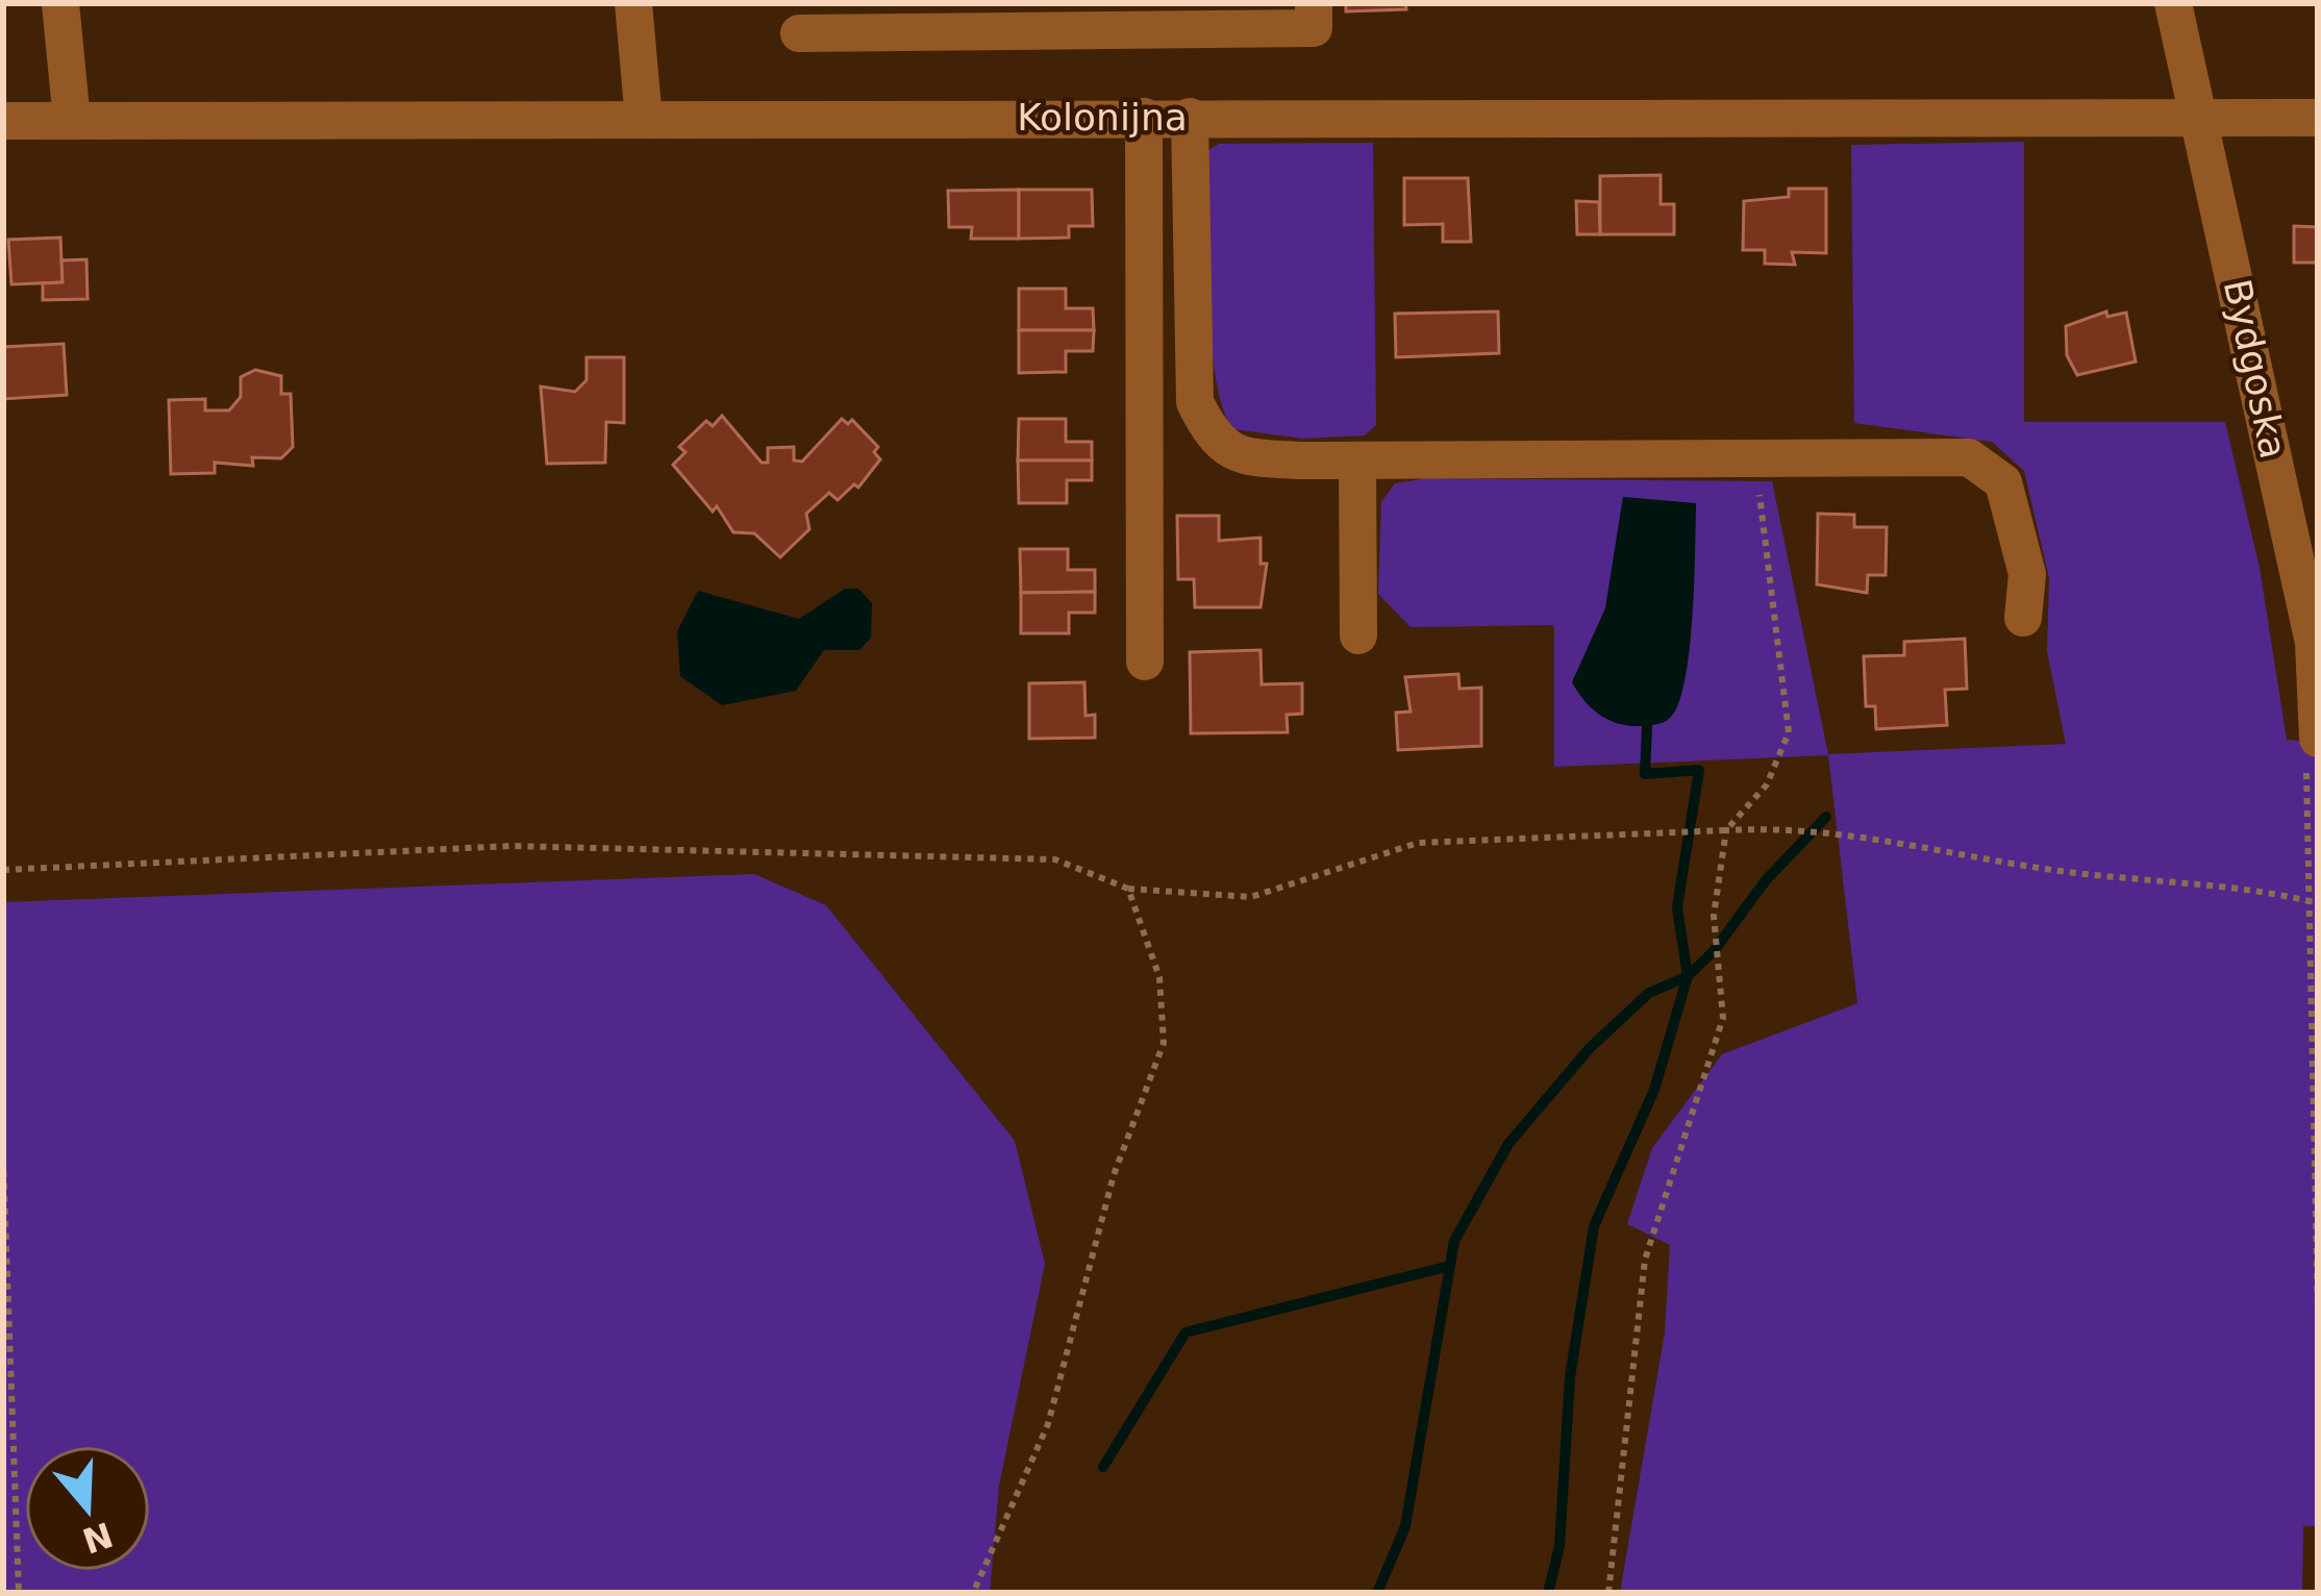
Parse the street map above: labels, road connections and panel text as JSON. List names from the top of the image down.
{
  "streets": {
    "street": ["Kolonijna", "Bydgoska"]
  },
  "crossings": [
    ["Kolonijna", "Bydgoska"]
  ],
  "north": "bottom"
}
